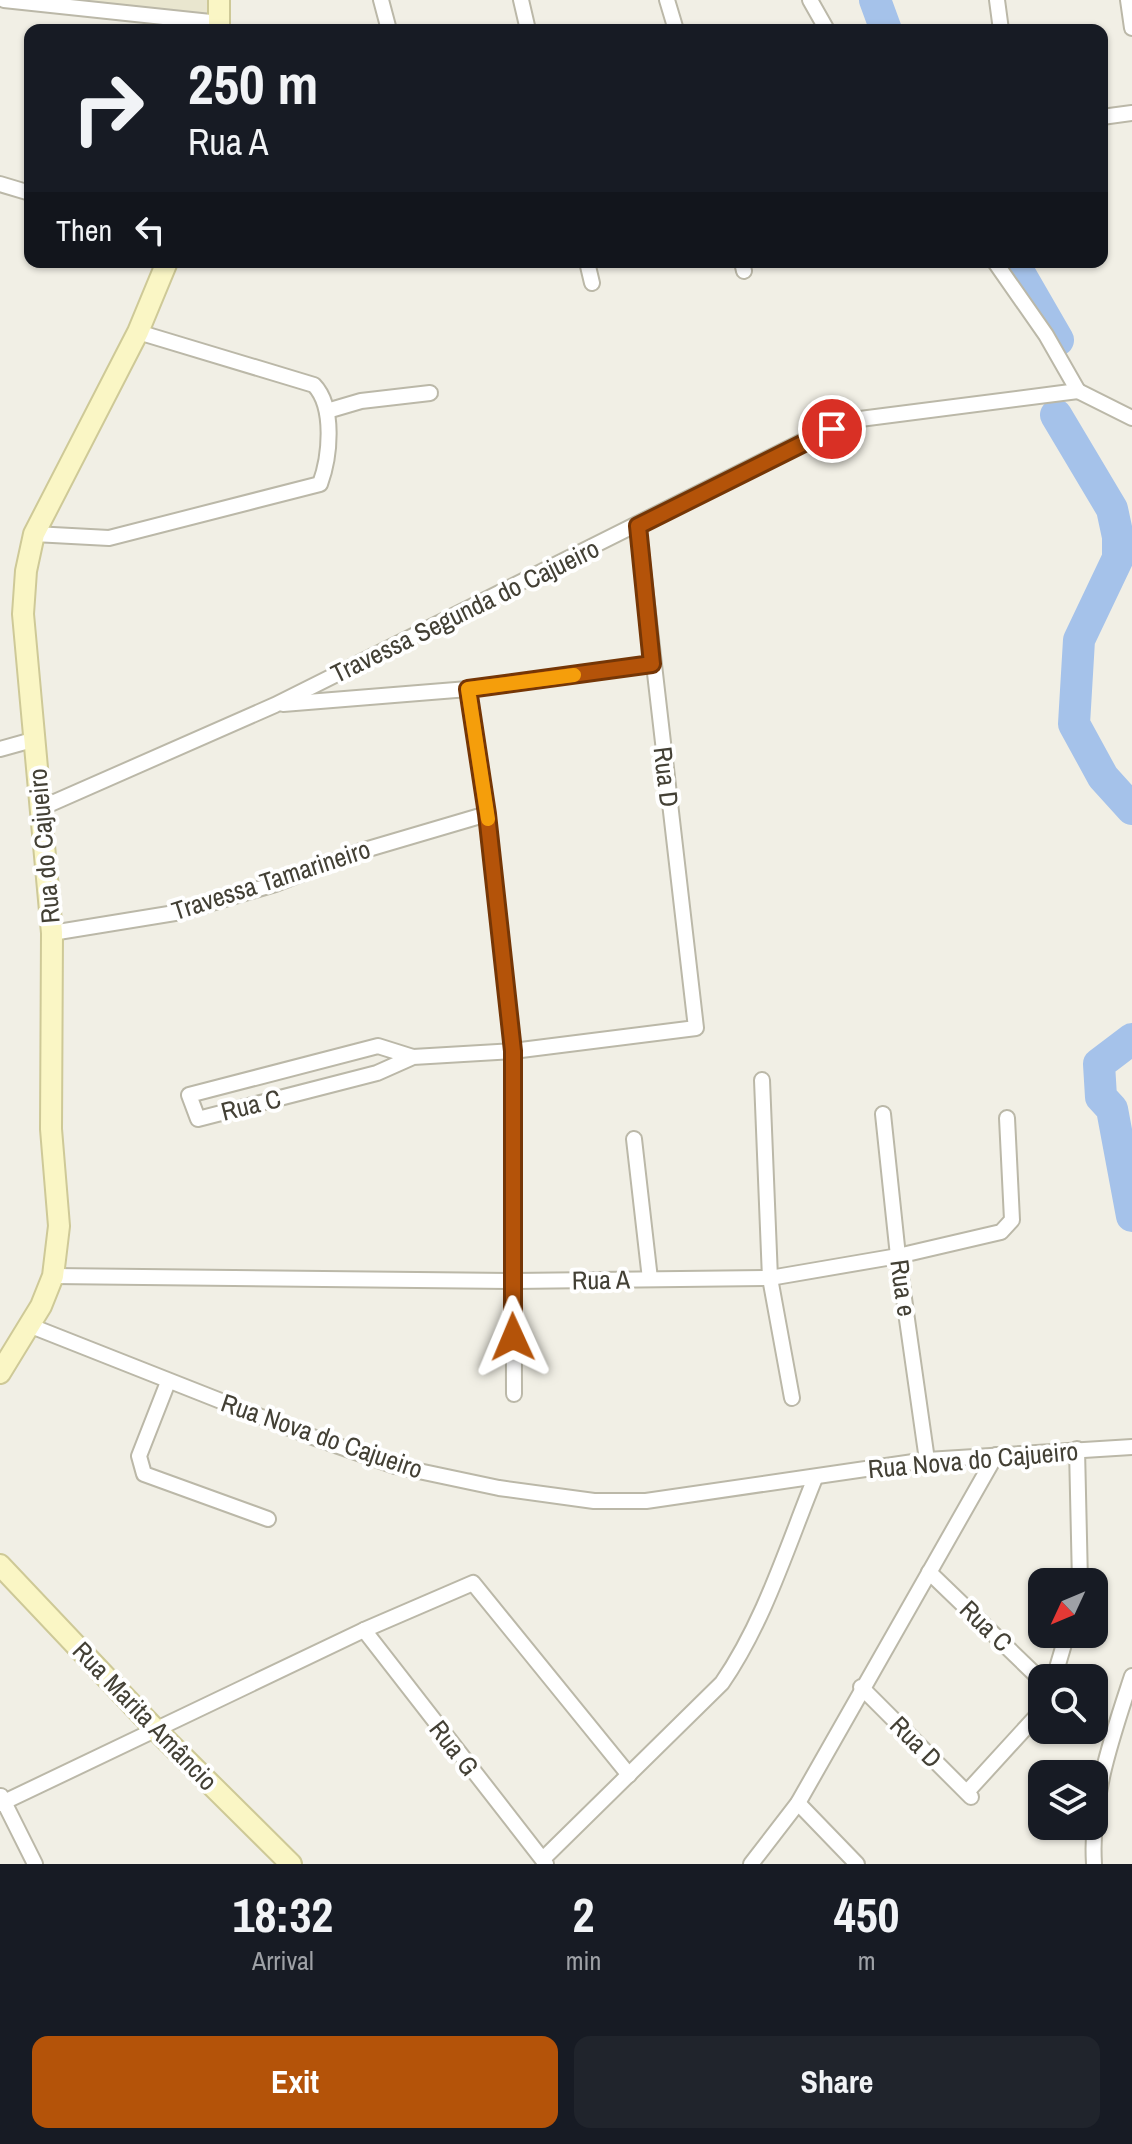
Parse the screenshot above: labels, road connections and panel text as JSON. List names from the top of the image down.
{
  "streets": {
    "street": [
      "Travessa Segunda do Cajueiro",
      "Rua D",
      "Rua do Cajueiro",
      "Travessa Tamarineiro",
      "Rua C",
      "Rua A",
      "Rua e",
      "Rua Nova do Cajueiro",
      "Rua Marita Amâncio",
      "Rua G"
    ]
  },
  "crossings": [
    ["Travessa Segunda do Cajueiro", "Rua D"],
    ["Travessa Segunda do Cajueiro", "Rua do Cajueiro"],
    ["Rua D", "Rua C"],
    ["Rua do Cajueiro", "Travessa Tamarineiro"],
    ["Rua do Cajueiro", "Rua A"],
    ["Rua do Cajueiro", "Rua Nova do Cajueiro"],
    ["Rua A", "Rua e"],
    ["Rua e", "Rua Nova do Cajueiro"]
  ],
  "north": "bottom left",
  "page": {
    "turn": ["250 m", "Rua A"],
    "then": "Then",
    "eta": [
      "18:32",
      "Arrival",
      "2",
      "min",
      "450",
      "m"
    ],
    "buttons": ["Exit", "Share"]
  }
}
